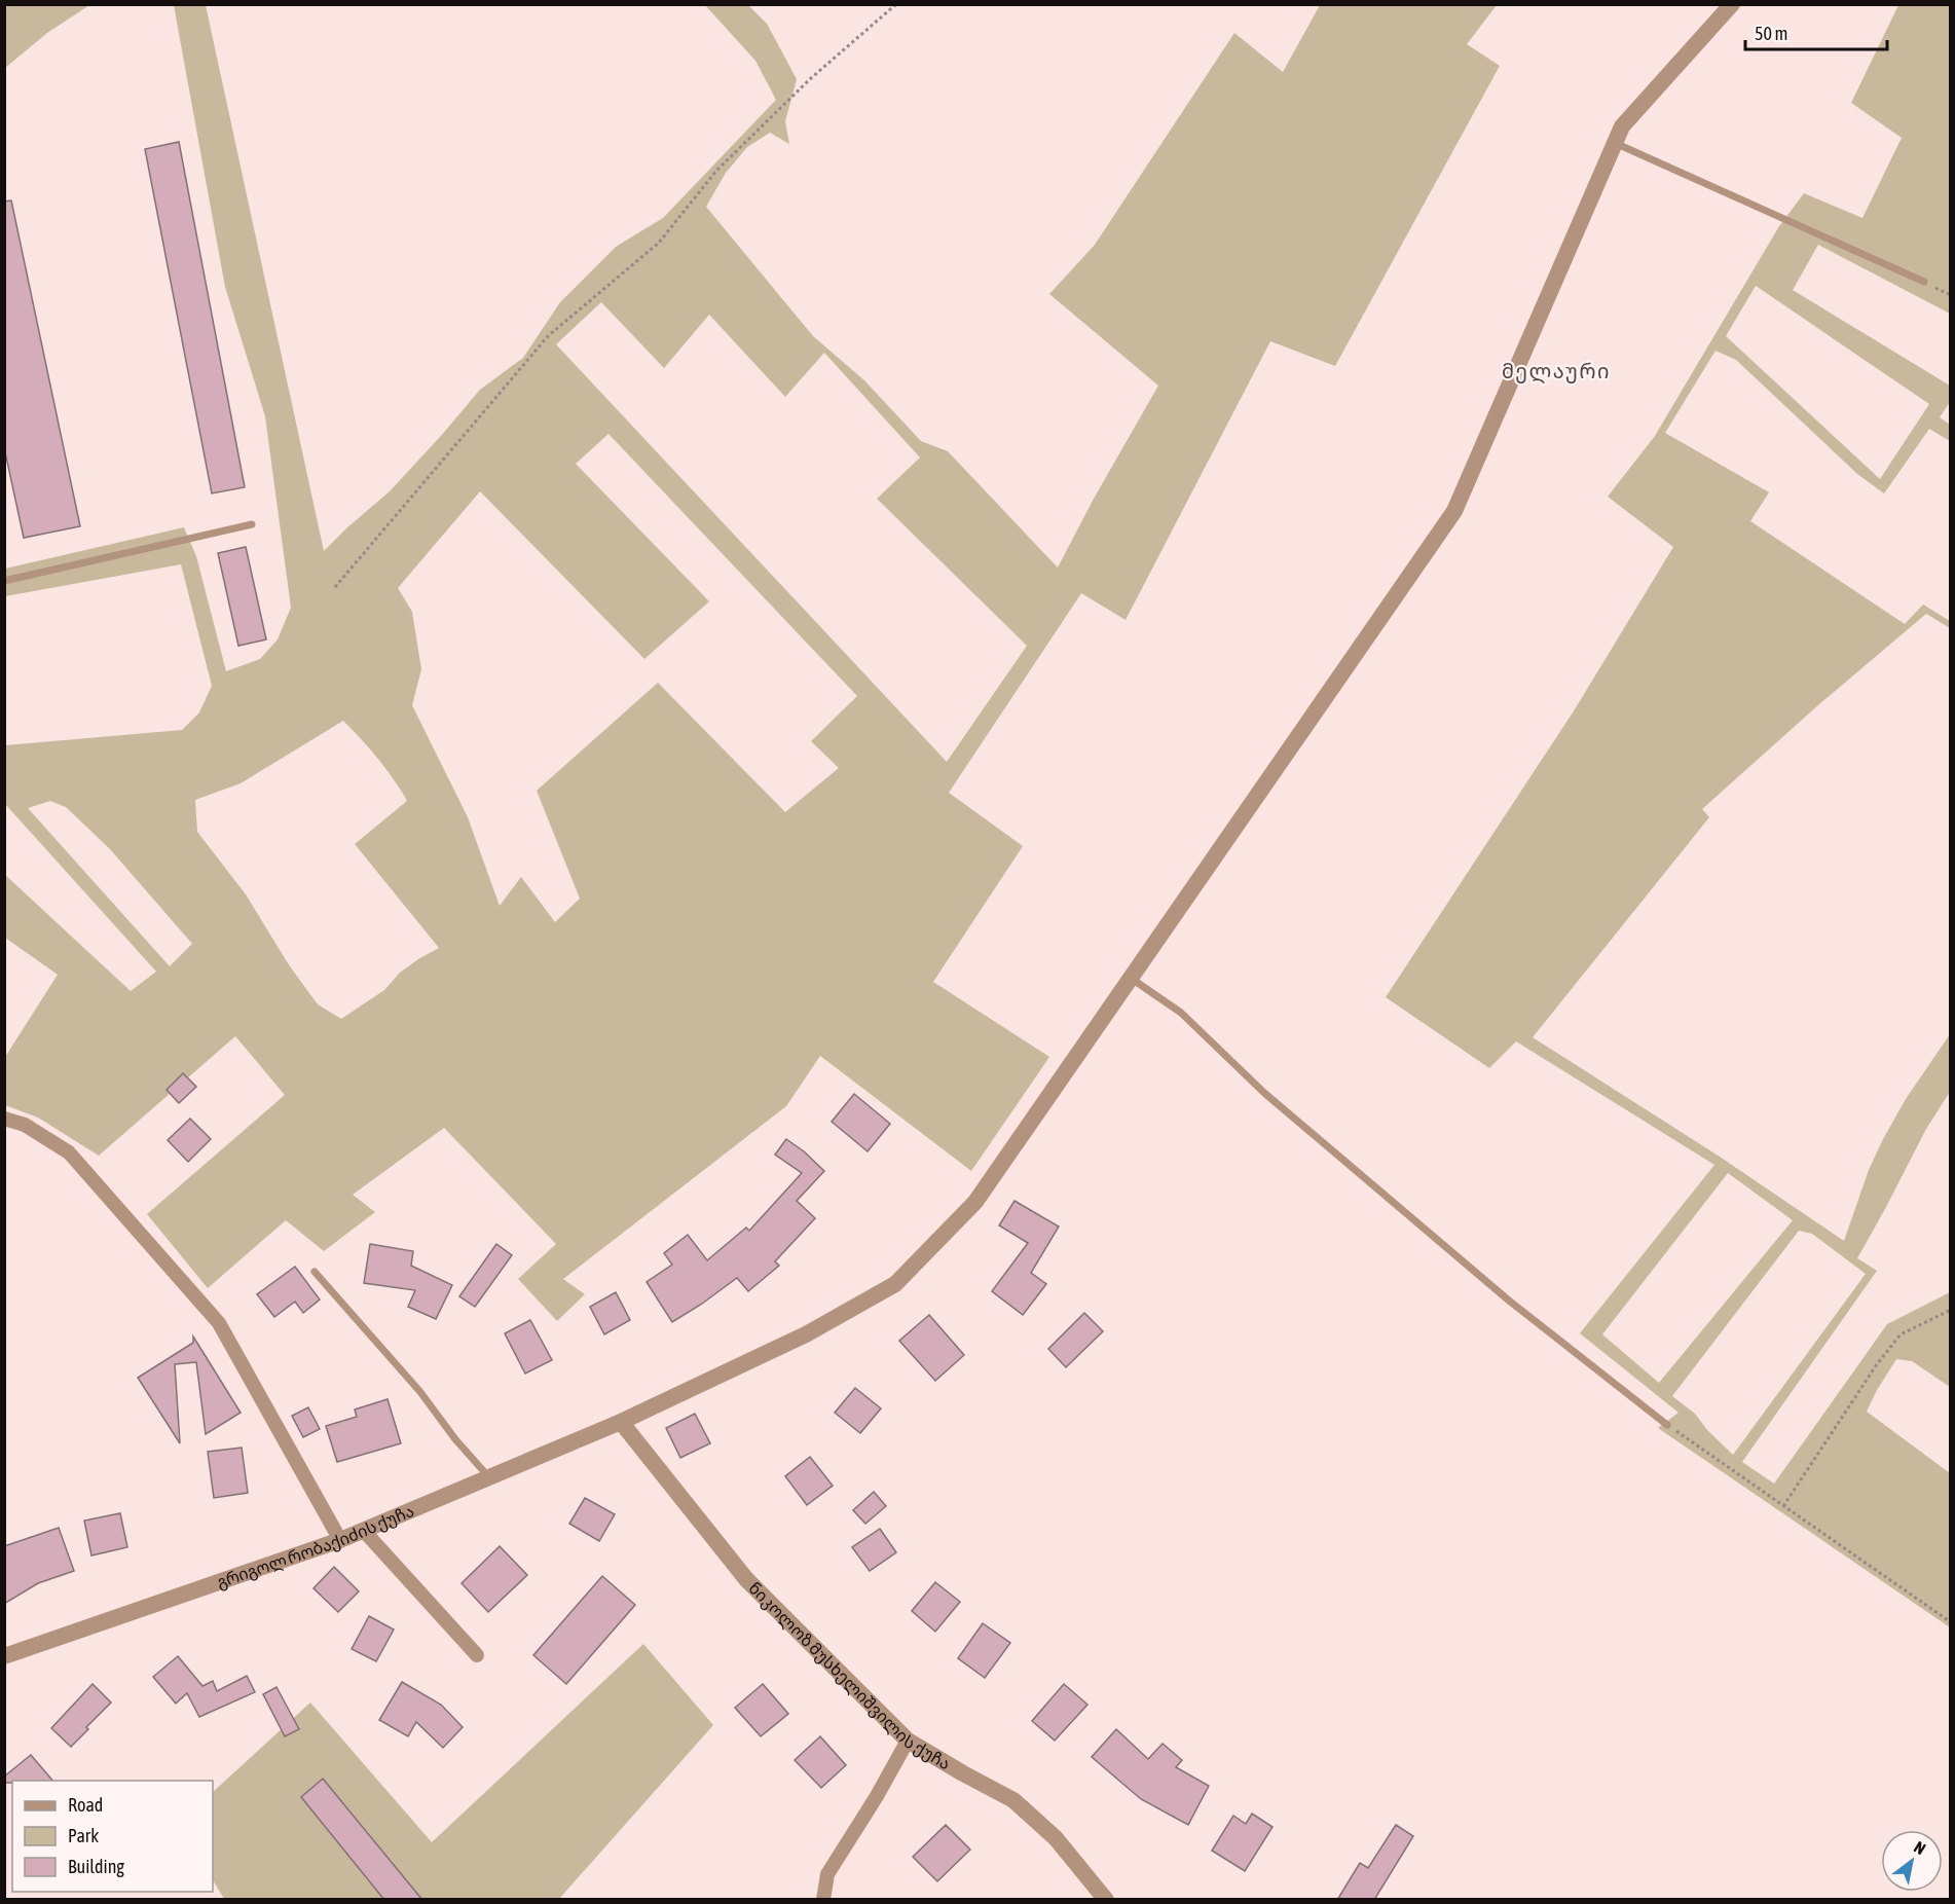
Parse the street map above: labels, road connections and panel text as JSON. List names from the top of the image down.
{
  "streets": {
    "street": ["გრიგოლ რობაქიძის ქუჩა", "ნიკოლოზ მუსხელიშვილის ქუჩა"]
  },
  "crossings": [
    ["გრიგოლ რობაქიძის ქუჩა", "ნიკოლოზ მუსხელიშვილის ქუჩა"]
  ],
  "districts": ["მელაური"],
  "legend": ["Road", "Park", "Building"],
  "scale_bar": "50 m",
  "north": "top right"
}
